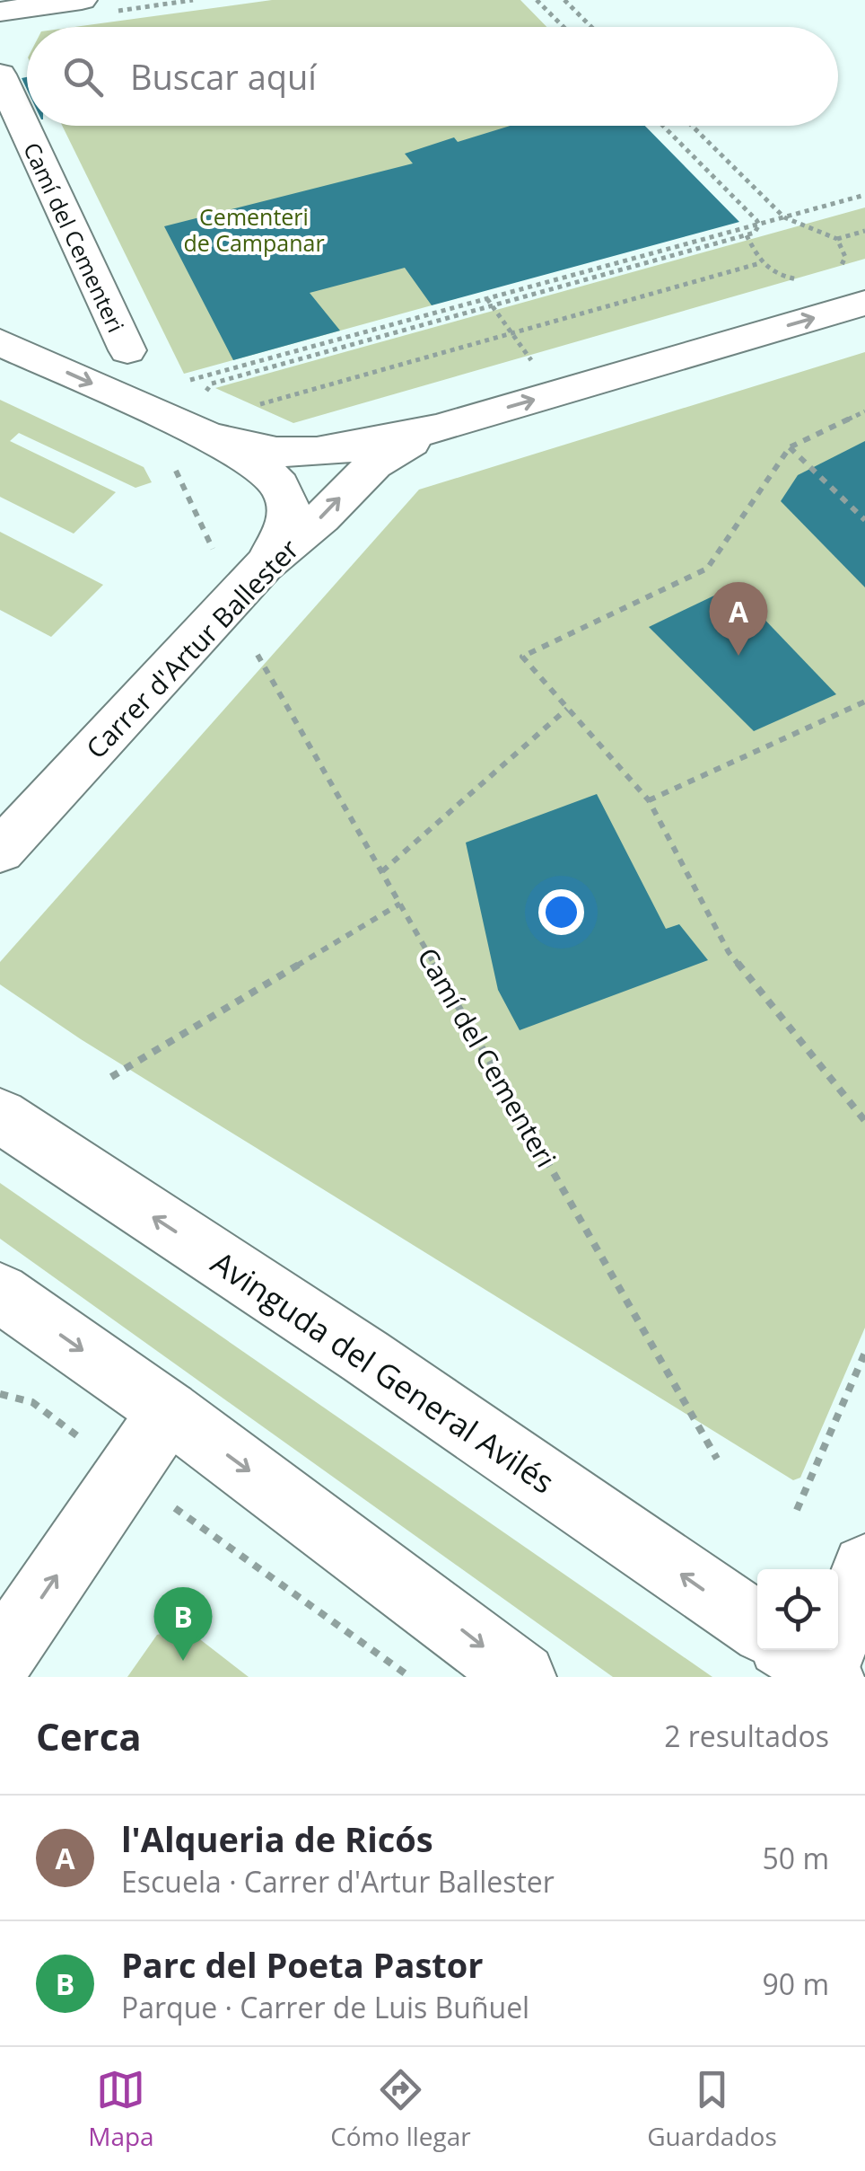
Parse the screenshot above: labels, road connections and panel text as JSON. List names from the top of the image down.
{
  "streets": {
    "street": ["Camí del Cementeri", "Carrer d'Artur Ballester", "Avinguda del General Avilés"]
  },
  "parks": ["Cementeri de Campanar"],
  "page": {
    "search": "Buscar aquí",
    "pins": ["A", "B"],
    "heading": ["Cerca", "2 resultados"],
    "list": [
      {
        "mark": "A",
        "name": "l'Alqueria de Ricós",
        "note": "Escuela · Carrer d'Artur Ballester",
        "value": "50 m"
      },
      {
        "mark": "B",
        "name": "Parc del Poeta Pastor",
        "note": "Parque · Carrer de Luis Buñuel",
        "value": "90 m"
      }
    ],
    "nav": ["Mapa", "Cómo llegar", "Guardados"]
  }
}
